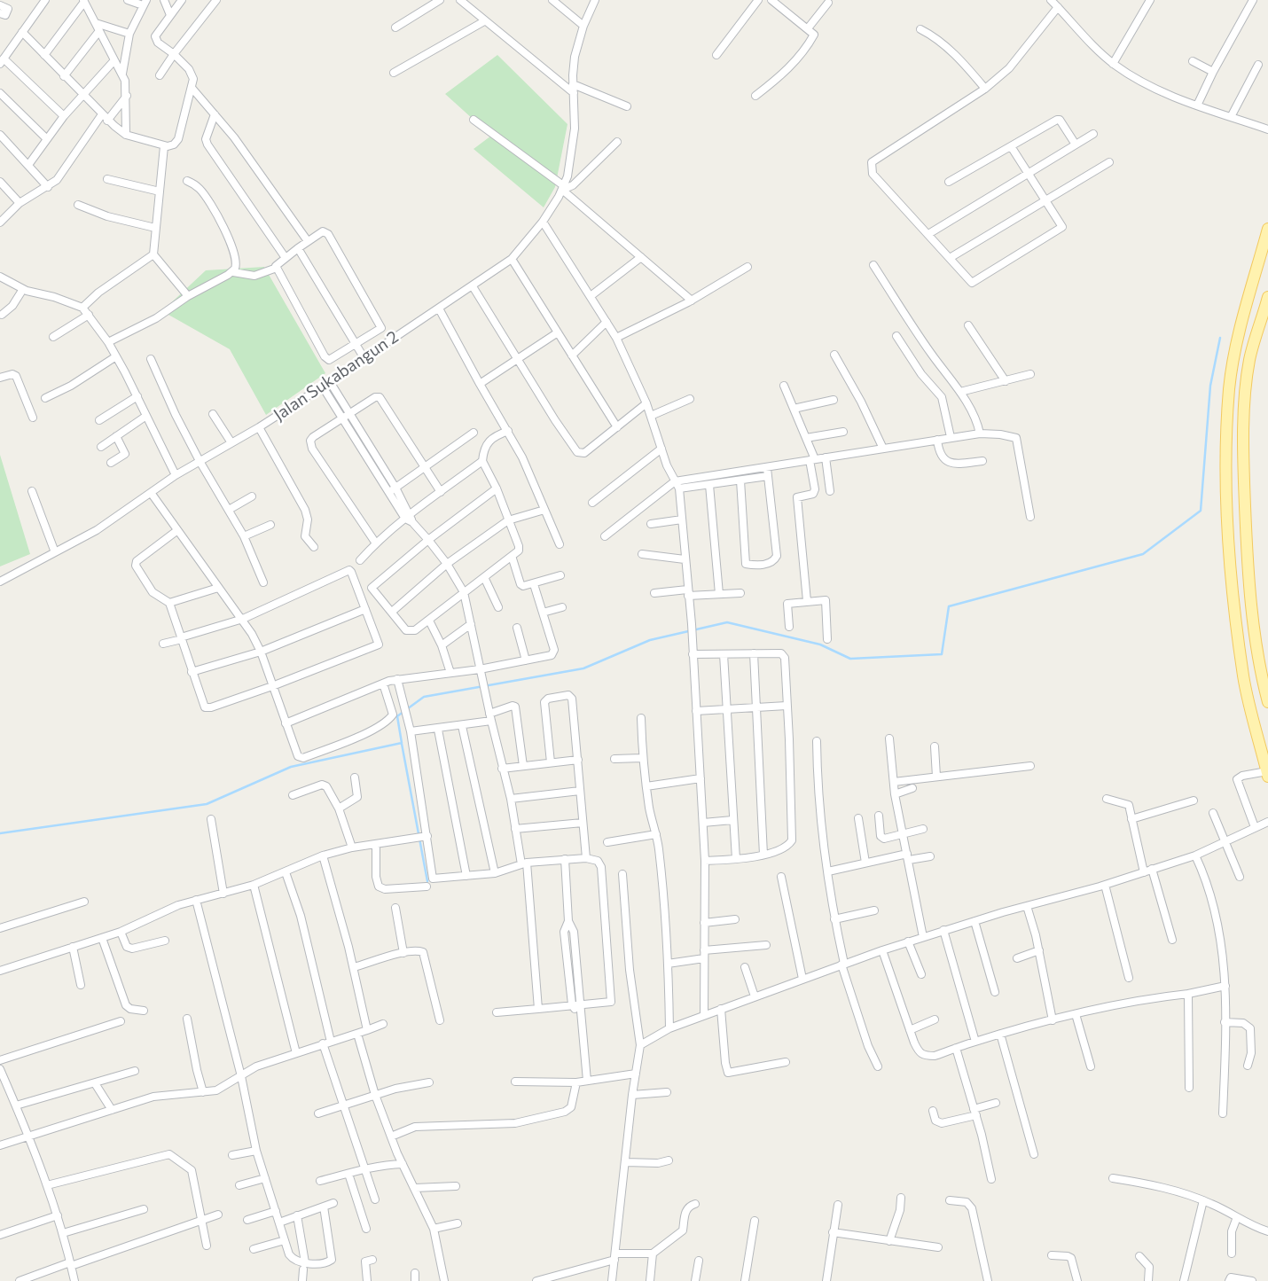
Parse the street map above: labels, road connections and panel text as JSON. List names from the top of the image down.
{
  "streets": {
    "street": ["Jalan Sukabangun 2"]
  }
}
